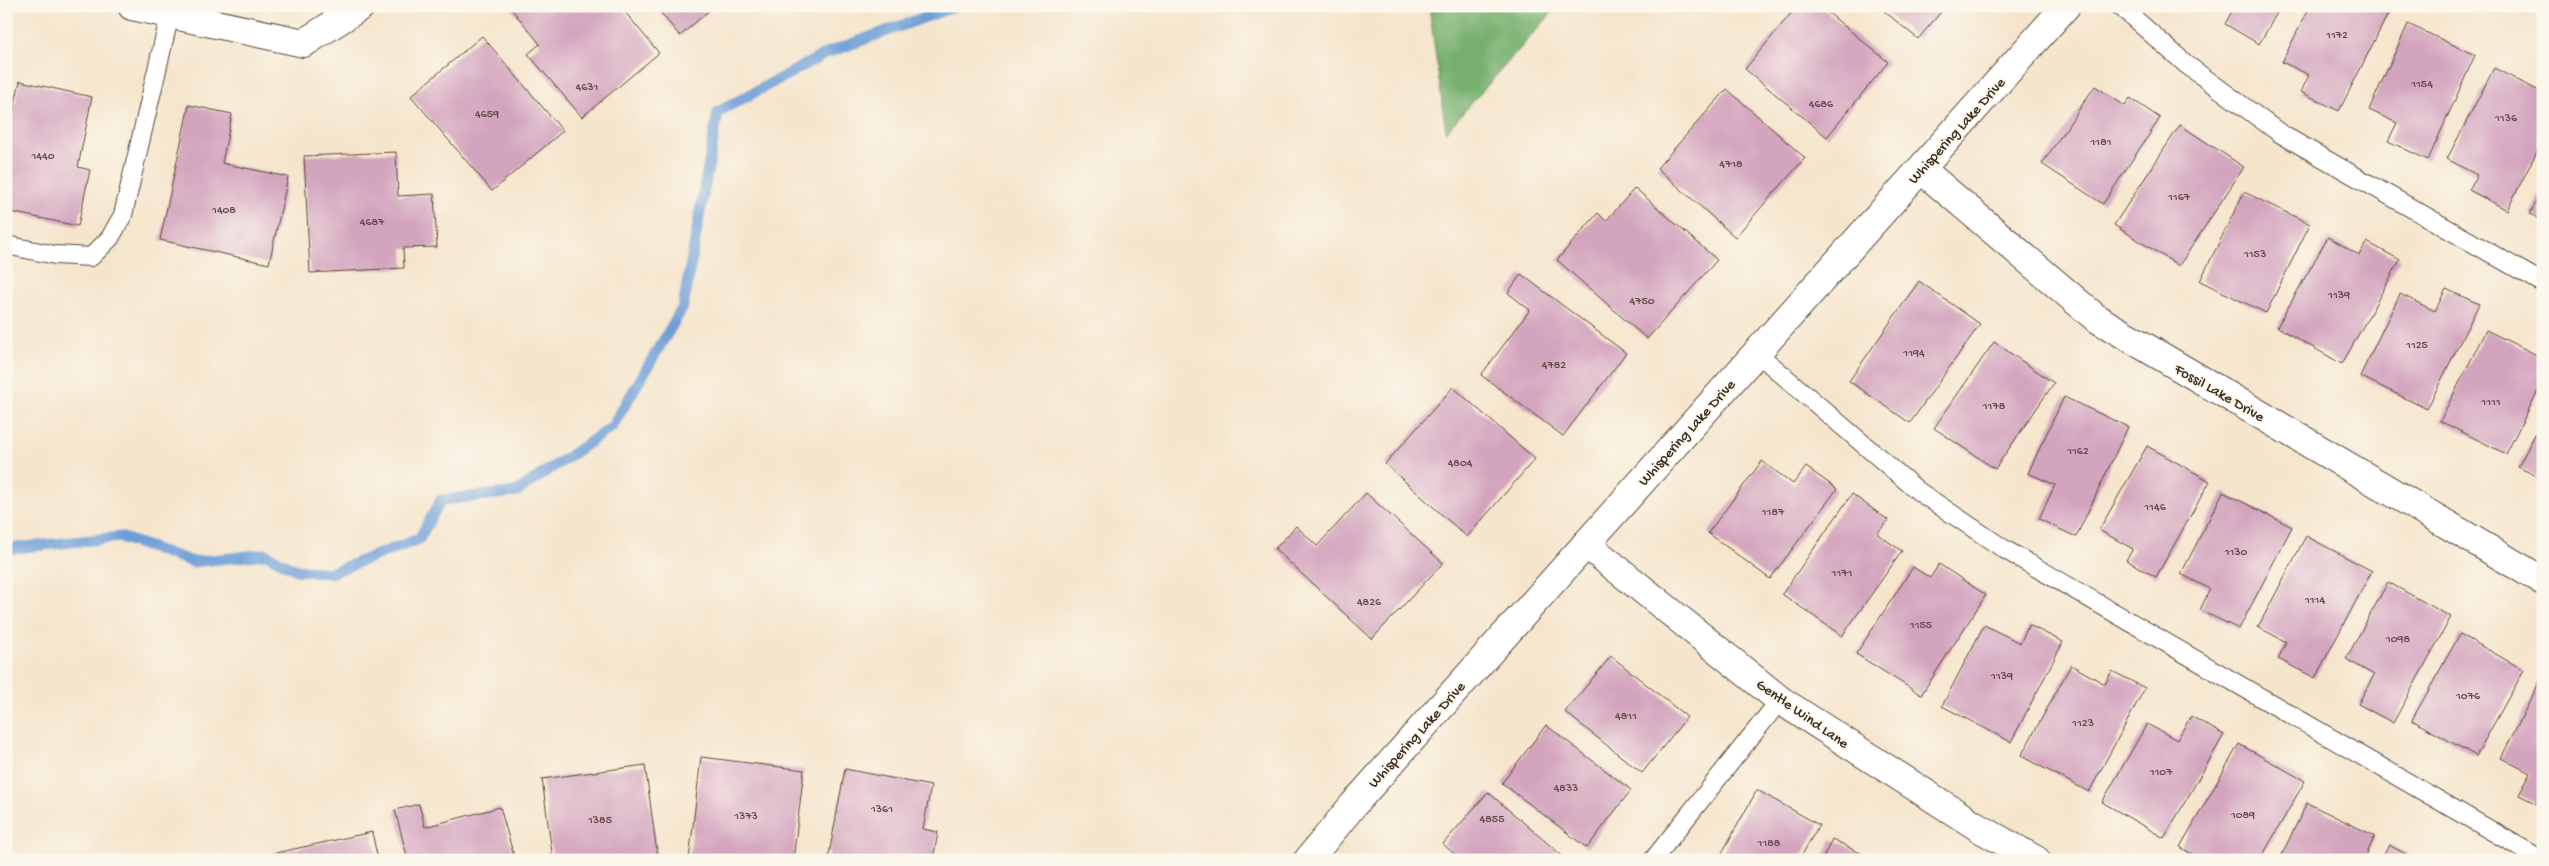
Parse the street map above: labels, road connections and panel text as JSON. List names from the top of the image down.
{
  "streets": {
    "street": ["Whispering Lake Drive", "Fossil Lake Drive", "Gentle Wind Lane"]
  },
  "crossings": [
    ["Whispering Lake Drive", "Fossil Lake Drive"],
    ["Whispering Lake Drive", "Gentle Wind Lane"]
  ],
  "house_numbers": [
    "1172",
    "1154",
    "4631",
    "4686",
    "4659",
    "1136",
    "1181",
    "1440",
    "4718",
    "1167",
    "1408",
    "4687",
    "1153",
    "1139",
    "4750",
    "1125",
    "1194",
    "4782",
    "1111",
    "1178",
    "1162",
    "4804",
    "1146",
    "1187",
    "1130",
    "1171",
    "1114",
    "4826",
    "1155",
    "1098",
    "1139",
    "1076",
    "4811",
    "1123",
    "1107",
    "4833",
    "1361",
    "1089",
    "1373",
    "4855",
    "1385",
    "1188"
  ]
}
